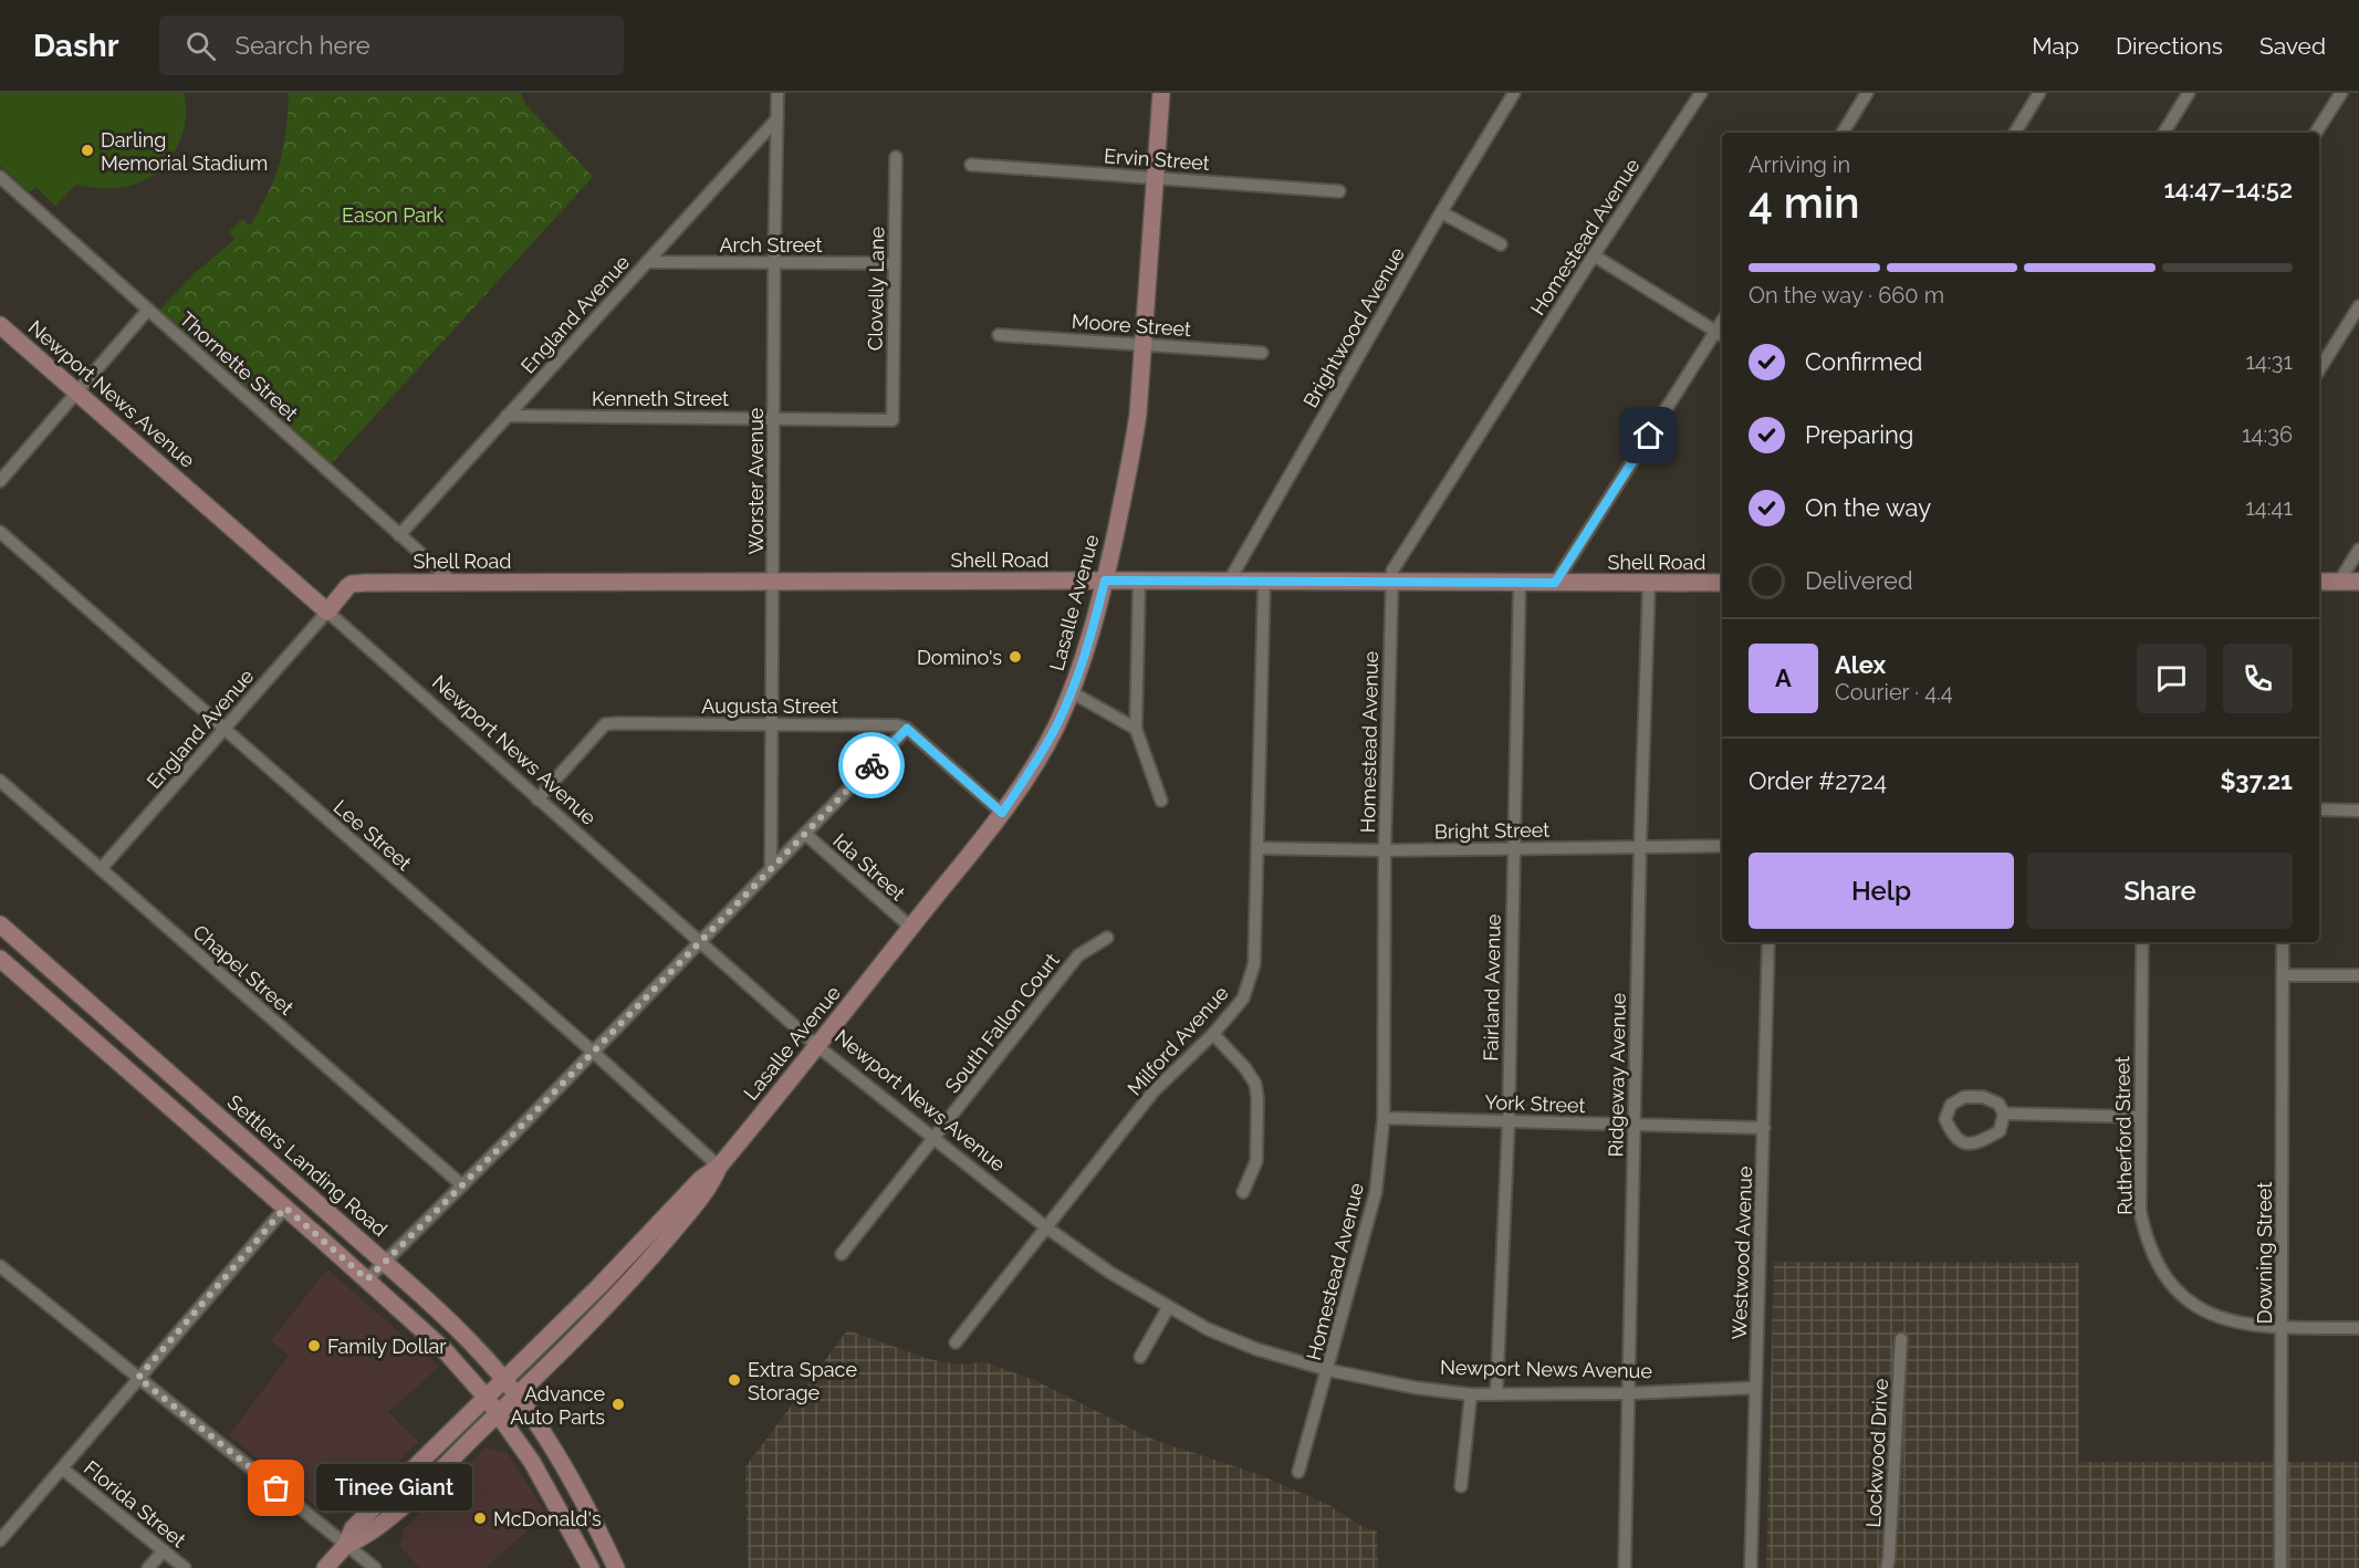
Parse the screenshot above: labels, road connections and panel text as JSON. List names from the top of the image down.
{
  "streets": {
    "main road": [
      "Newport News Avenue",
      "Shell Road",
      "Lasalle Avenue",
      "Settlers Landing Road"
    ],
    "street": [
      "Ervin Street",
      "Homestead Avenue",
      "Arch Street",
      "Clovelly Lane",
      "England Avenue",
      "Moore Street",
      "Brightwood Avenue",
      "Thornette Street",
      "Kenneth Street",
      "Worster Avenue",
      "Augusta Street",
      "Bright Street",
      "Lee Street",
      "Ida Street",
      "Chapel Street",
      "Fairland Avenue",
      "South Fallon Court",
      "Milford Avenue",
      "Ridgeway Avenue",
      "York Street",
      "Rutherford Street",
      "Westwood Avenue",
      "Downing Street",
      "Lockwood Drive",
      "Florida Street"
    ]
  },
  "crossings": [
    ["Ervin Street", "Lasalle Avenue"],
    ["Homestead Avenue", "Newport News Avenue"],
    ["Homestead Avenue", "Shell Road"],
    ["Homestead Avenue", "Bright Street"],
    ["Homestead Avenue", "York Street"],
    ["Arch Street", "Clovelly Lane"],
    ["Arch Street", "England Avenue"],
    ["Arch Street", "Worster Avenue"],
    ["Clovelly Lane", "Kenneth Street"],
    ["England Avenue", "Thornette Street"],
    ["England Avenue", "Newport News Avenue"],
    ["England Avenue", "Kenneth Street"],
    ["England Avenue", "Worster Avenue"],
    ["England Avenue", "Shell Road"],
    ["England Avenue", "Lee Street"],
    ["England Avenue", "Chapel Street"],
    ["Moore Street", "Lasalle Avenue"],
    ["Brightwood Avenue", "Shell Road"],
    ["Thornette Street", "Shell Road"],
    ["Newport News Avenue", "Shell Road"],
    ["Newport News Avenue", "Lasalle Avenue"],
    ["Newport News Avenue", "Augusta Street"],
    ["Newport News Avenue", "Fairland Avenue"],
    ["Newport News Avenue", "South Fallon Court"],
    ["Newport News Avenue", "Milford Avenue"],
    ["Newport News Avenue", "Ridgeway Avenue"],
    ["Newport News Avenue", "Westwood Avenue"],
    ["Kenneth Street", "Worster Avenue"],
    ["Worster Avenue", "Shell Road"],
    ["Worster Avenue", "Augusta Street"],
    ["Shell Road", "Lasalle Avenue"],
    ["Shell Road", "Fairland Avenue"],
    ["Shell Road", "Milford Avenue"],
    ["Shell Road", "Ridgeway Avenue"],
    ["Lasalle Avenue", "Lee Street"],
    ["Lasalle Avenue", "Ida Street"],
    ["Lasalle Avenue", "Settlers Landing Road"],
    ["Bright Street", "Fairland Avenue"],
    ["Bright Street", "Milford Avenue"],
    ["Bright Street", "Ridgeway Avenue"],
    ["Fairland Avenue", "York Street"],
    ["Ridgeway Avenue", "York Street"],
    ["York Street", "Westwood Avenue"],
    ["Rutherford Street", "Downing Street"]
  ],
  "parks": ["Eason Park"],
  "places": [
    "Darling Memorial Stadium",
    "Domino's",
    "Family Dollar",
    "Extra Space Storage",
    "Advance Auto Parts",
    "Tinee Giant",
    "McDonald's"
  ],
  "page": {
    "header": "Dashr",
    "search": "Search here",
    "nav": ["Map", "Directions", "Saved"],
    "heading": ["4 min", "Arriving in", "14:47–14:52"],
    "panel": [
      "Alex",
      "Courier · 4.4",
      "Order #2724",
      "$37.21"
    ],
    "bar": "On the way · 660 m",
    "list": [
      ["Confirmed", "14:31"],
      ["Preparing", "14:36"],
      ["On the way", "14:41"],
      "Delivered"
    ],
    "round": "A",
    "buttons": ["Help", "Share"],
    "bubble": "Tinee Giant"
  }
}
